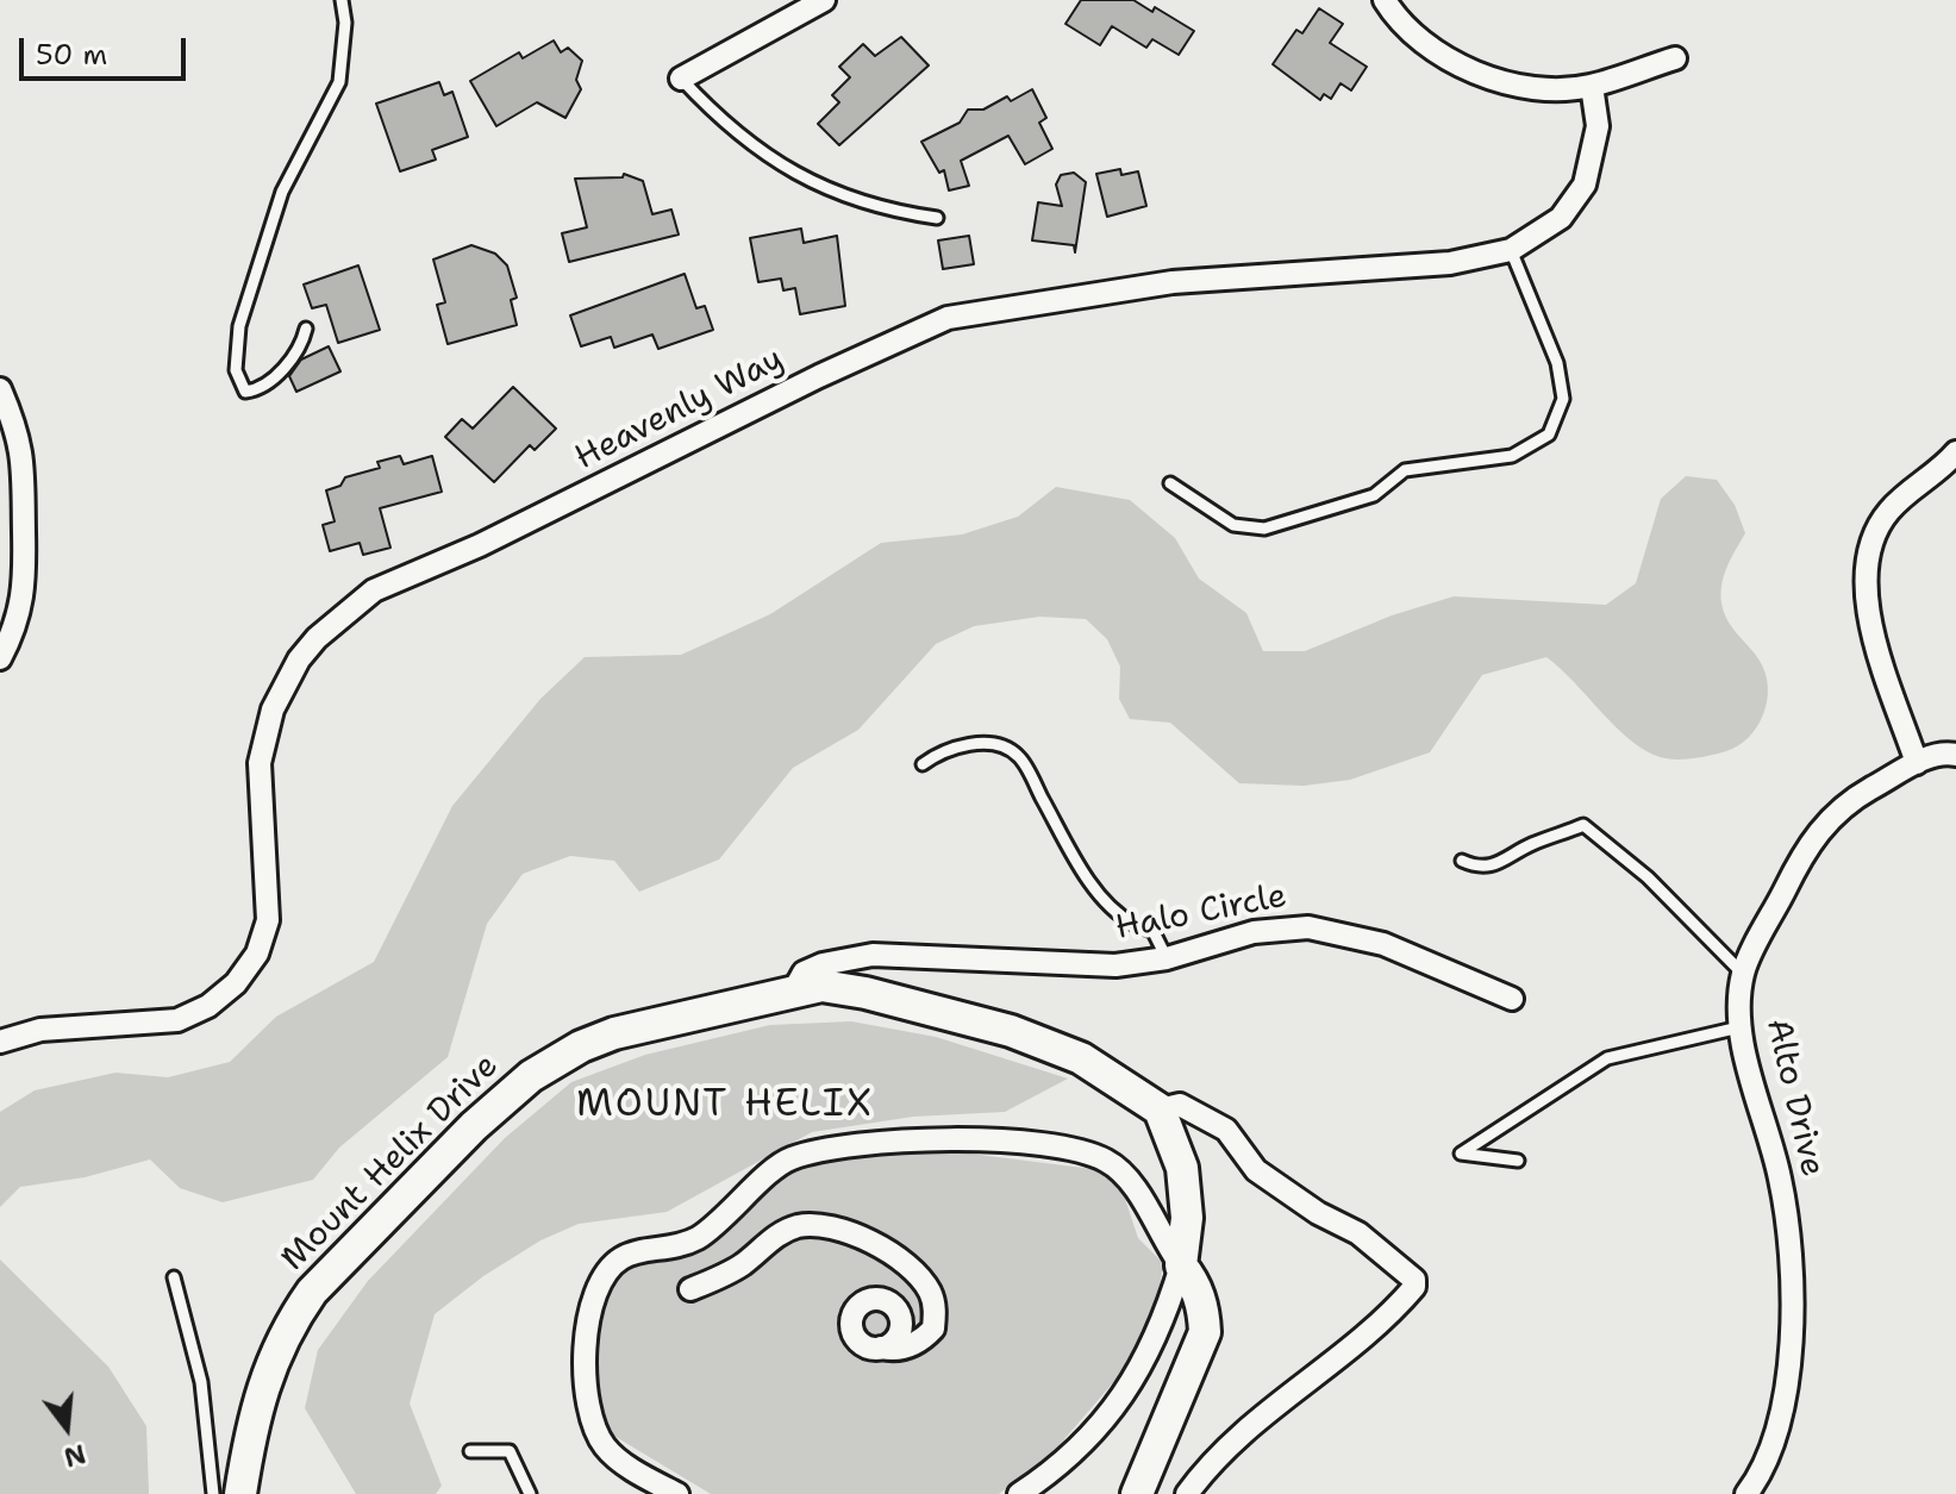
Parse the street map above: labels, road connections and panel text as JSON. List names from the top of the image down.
{
  "streets": {
    "street": [
      "Heavenly Way",
      "Halo Circle",
      "Alto Drive",
      "Mount Helix Drive"
    ]
  },
  "crossings": [
    ["Halo Circle", "Mount Helix Drive"]
  ],
  "districts": ["MOUNT HELIX"],
  "scale_bar": "50 m",
  "north": "bottom"
}
